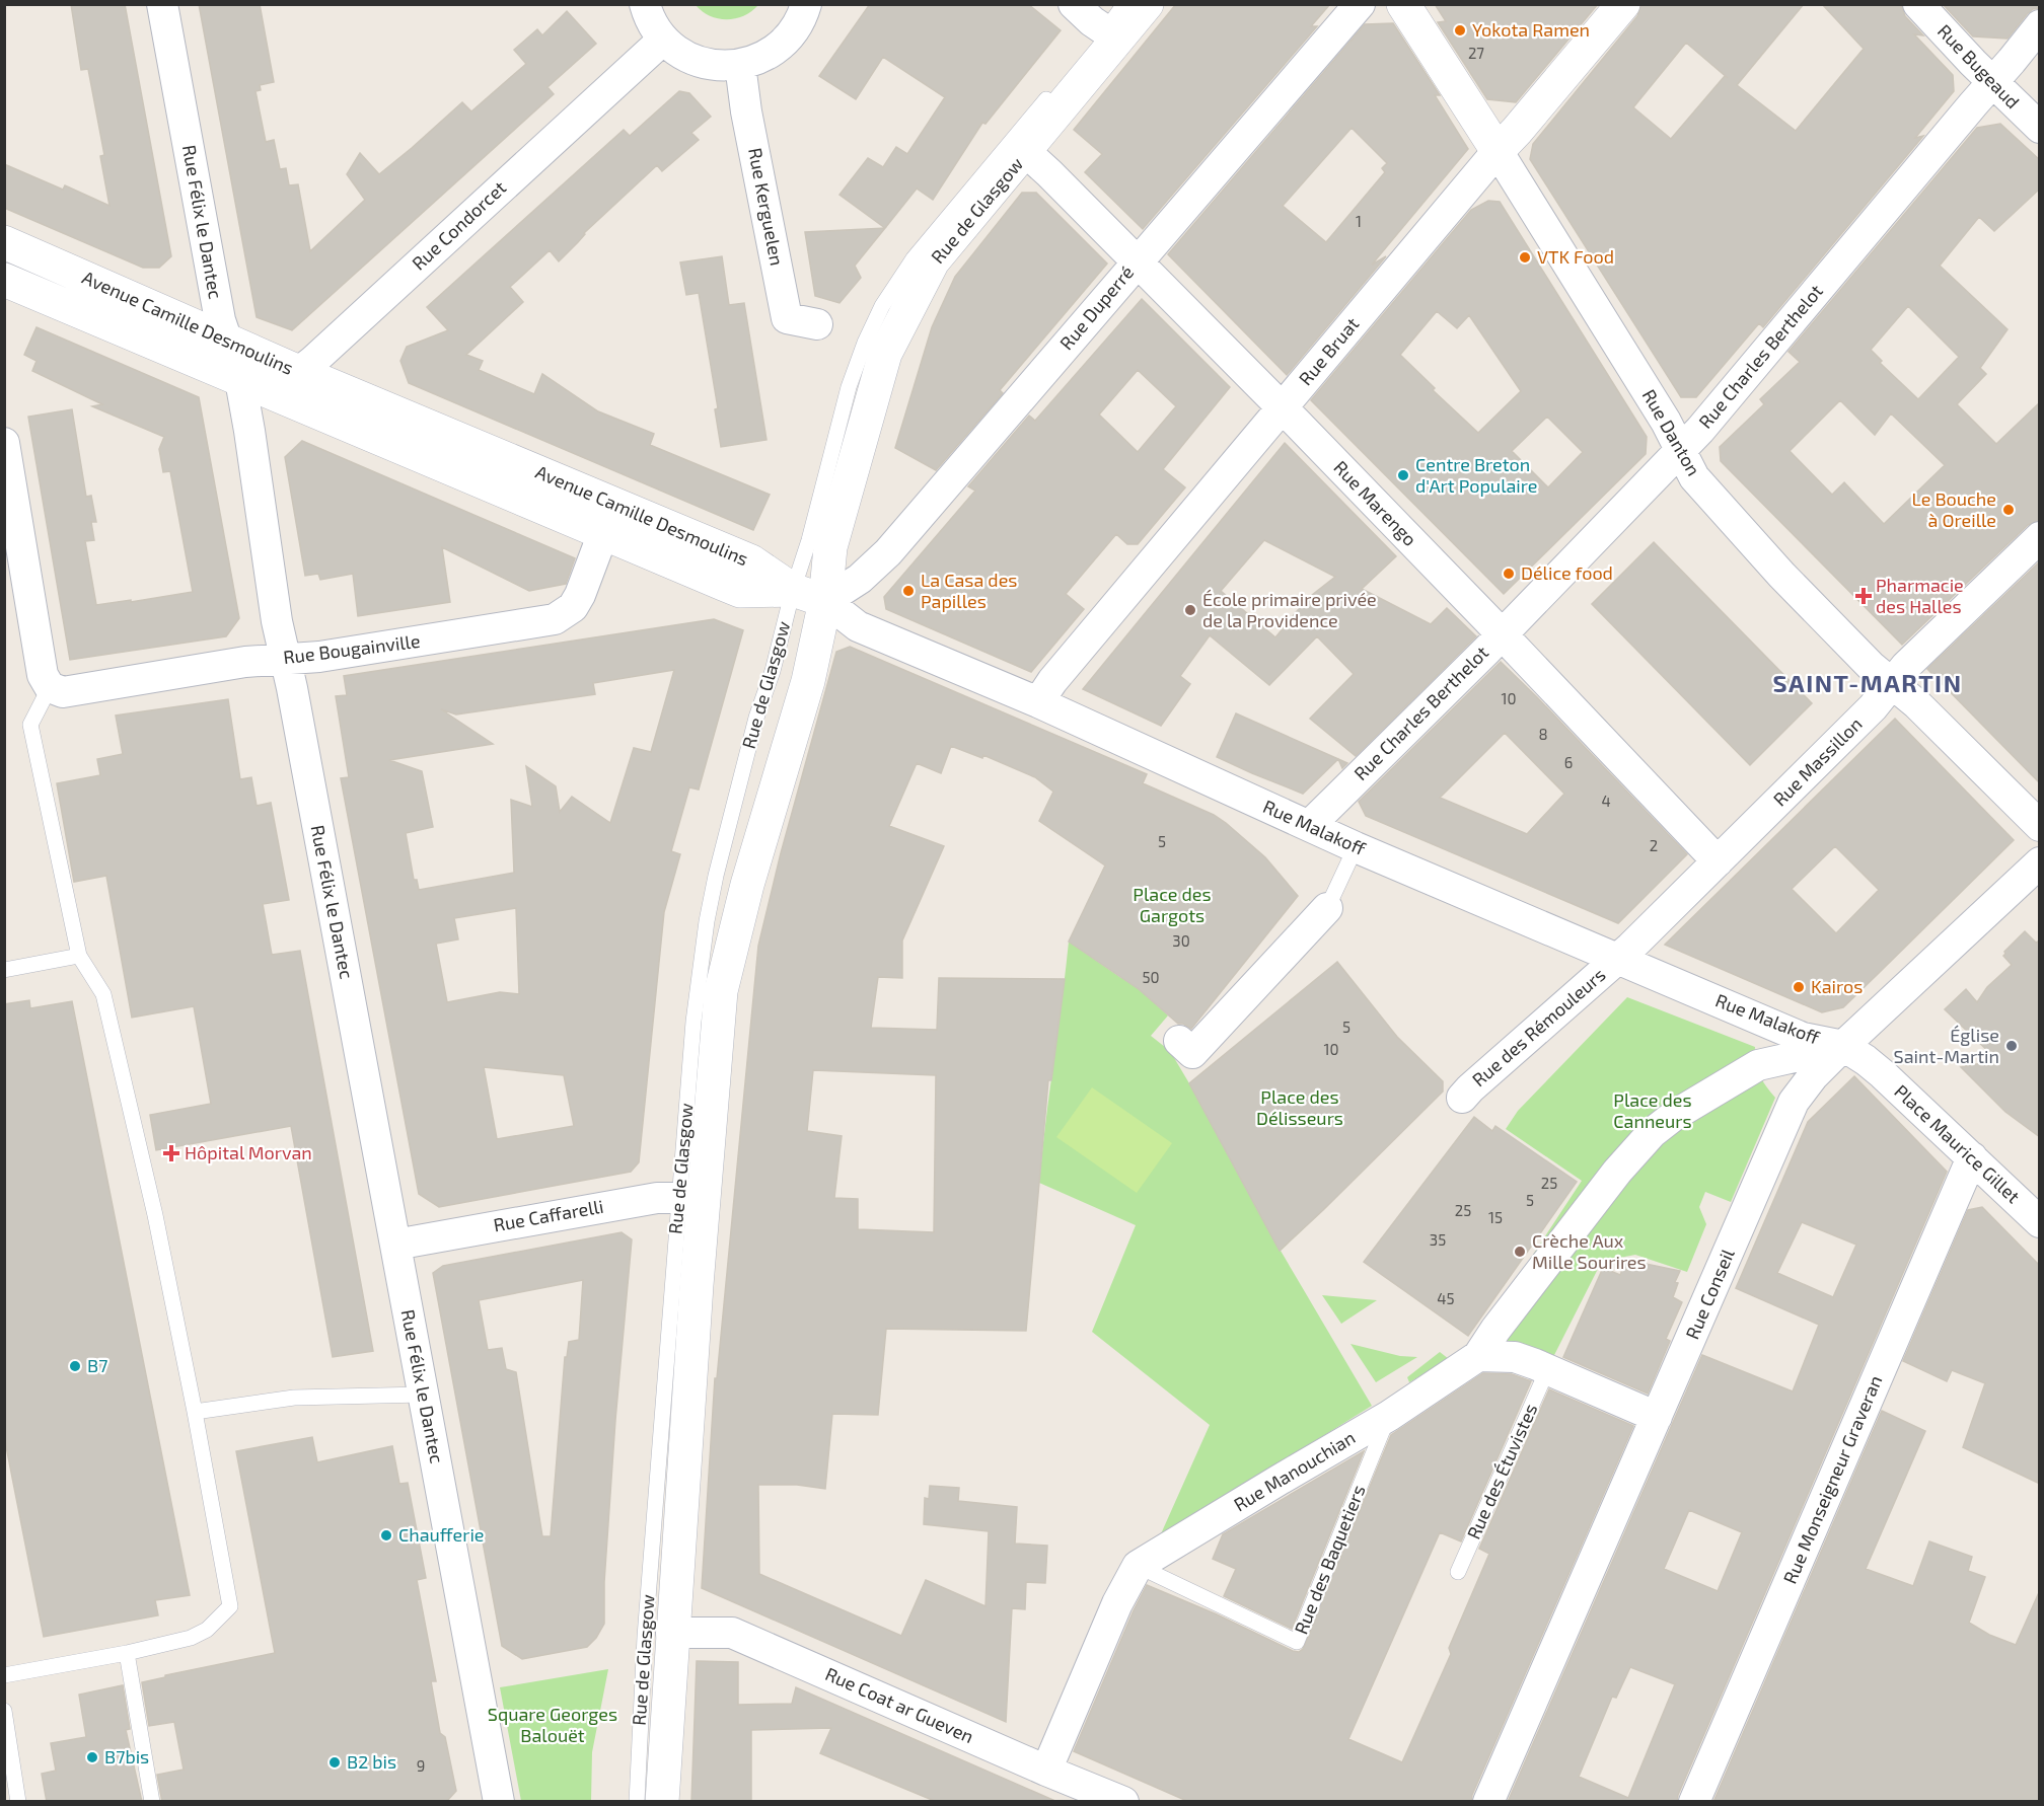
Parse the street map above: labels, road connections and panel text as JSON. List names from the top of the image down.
{
  "streets": {
    "main road": [
      "Rue de Glasgow",
      "Avenue Camille Desmoulins",
      "Rue Bruat",
      "Rue Danton"
    ],
    "street": [
      "Rue Bugeaud",
      "Rue Kerguelen",
      "Rue Félix le Dantec",
      "Rue Condorcet",
      "Rue Duperré",
      "Rue Charles Berthelot",
      "Rue Marengo",
      "Rue Bougainville",
      "Rue Massillon",
      "Rue Malakoff",
      "Rue des Rémouleurs",
      "Place Maurice Gillet",
      "Rue Caffarelli",
      "Rue Conseil",
      "Rue Manouchian",
      "Rue Monseigneur Graveran",
      "Rue Coat ar Gueven"
    ],
    "lane": ["Rue des Étuvistes", "Rue des Baquetiers"]
  },
  "crossings": [
    ["Rue Bugeaud", "Rue Charles Berthelot"],
    ["Rue de Glasgow", "Rue Duperré"],
    ["Rue de Glasgow", "Avenue Camille Desmoulins"],
    ["Rue de Glasgow", "Rue Marengo"],
    ["Rue de Glasgow", "Rue Malakoff"],
    ["Rue de Glasgow", "Rue Caffarelli"],
    ["Rue de Glasgow", "Rue Coat ar Gueven"],
    ["Rue Félix le Dantec", "Avenue Camille Desmoulins"],
    ["Rue Félix le Dantec", "Rue Bougainville"],
    ["Rue Félix le Dantec", "Rue Caffarelli"],
    ["Rue Condorcet", "Avenue Camille Desmoulins"],
    ["Rue Duperré", "Rue Marengo"],
    ["Rue Duperré", "Rue Malakoff"],
    ["Avenue Camille Desmoulins", "Rue Bougainville"],
    ["Rue Bruat", "Rue Danton"],
    ["Rue Bruat", "Rue Marengo"],
    ["Rue Bruat", "Rue Malakoff"],
    ["Rue Charles Berthelot", "Rue Danton"],
    ["Rue Charles Berthelot", "Rue Marengo"],
    ["Rue Charles Berthelot", "Rue Malakoff"],
    ["Rue Danton", "Rue Massillon"],
    ["Rue Marengo", "Rue Massillon"],
    ["Rue Massillon", "Rue Malakoff"],
    ["Rue Massillon", "Rue des Rémouleurs"],
    ["Rue Malakoff", "Rue des Rémouleurs"],
    ["Rue Malakoff", "Place Maurice Gillet"],
    ["Rue Malakoff", "Rue Conseil"],
    ["Place Maurice Gillet", "Rue Conseil"],
    ["Place Maurice Gillet", "Rue Monseigneur Graveran"],
    ["Rue Manouchian", "Rue des Baquetiers"]
  ],
  "districts": ["SAINT-MARTIN"],
  "parks": [
    "Place des Gargots",
    "Place des Délisseurs",
    "Place des Canneurs",
    "Square Georges Balouët"
  ],
  "places": {
    "other": [
      "Yokota Ramen",
      "VTK Food",
      "Centre Breton d'Art Populaire",
      "Le Bouche à Oreille",
      "Délice food",
      "La Casa des Papilles",
      "École primaire privée de la Providence",
      "Kairos",
      "Église Saint-Martin",
      "Crèche Aux Mille Sourires",
      "B7",
      "Chaufferie",
      "B7bis",
      "B2 bis"
    ],
    "health": ["Pharmacie des Halles", "Hôpital Morvan"]
  },
  "house_numbers": [
    "27",
    "1",
    "10",
    "8",
    "6",
    "4",
    "5",
    "2",
    "30",
    "50",
    "5",
    "10",
    "25",
    "5",
    "25",
    "15",
    "35",
    "45",
    "9"
  ]
}
